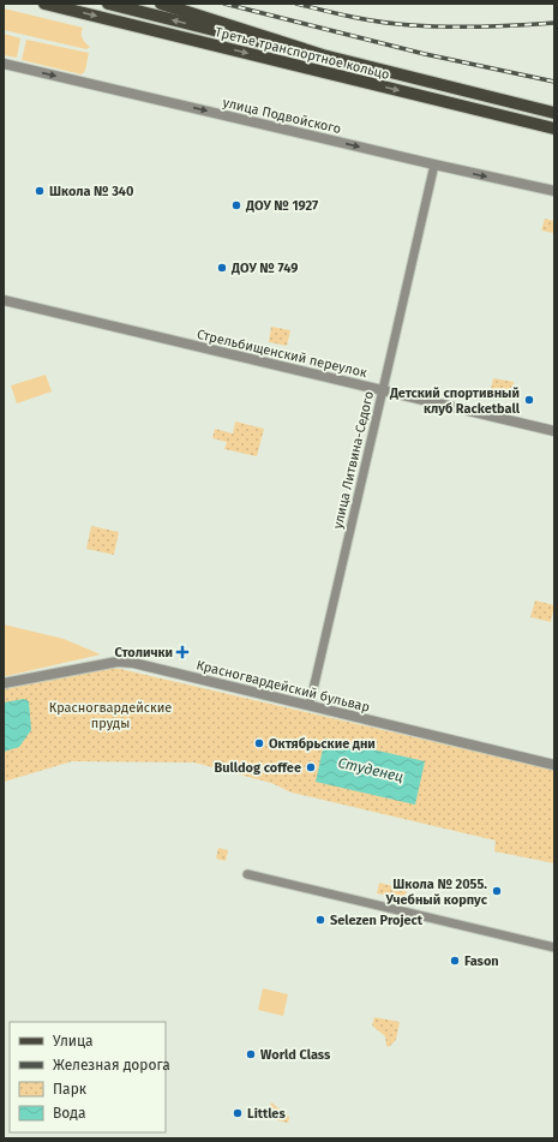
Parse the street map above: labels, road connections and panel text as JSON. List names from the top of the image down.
{
  "streets": {
    "main road": ["Третье транспортное кольцо"],
    "street": [
      "улица Подвойского",
      "Стрельбищенский переулок",
      "улица Литвина-Седого",
      "Красногвардейский бульвар"
    ]
  },
  "crossings": [
    ["улица Подвойского", "улица Литвина-Седого"],
    ["Стрельбищенский переулок", "улица Литвина-Седого"],
    ["улица Литвина-Седого", "Красногвардейский бульвар"]
  ],
  "one_way": ["улица Подвойского"],
  "water": ["Студенец"],
  "parks": ["Красногвардейские пруды"],
  "places": {
    "other": [
      "Школа № 340",
      "ДОУ № 1927",
      "ДОУ № 749",
      "Детский спортивный клуб Racketball",
      "Октябрьские дни",
      "Bulldog coffee",
      "Школа № 2055. Учебный корпус",
      "Selezen Project",
      "Fason",
      "World Class",
      "Littles"
    ],
    "health": ["Столички"]
  },
  "legend": [
    "Улица",
    "Железная дорога",
    "Парк",
    "Вода"
  ]
}
